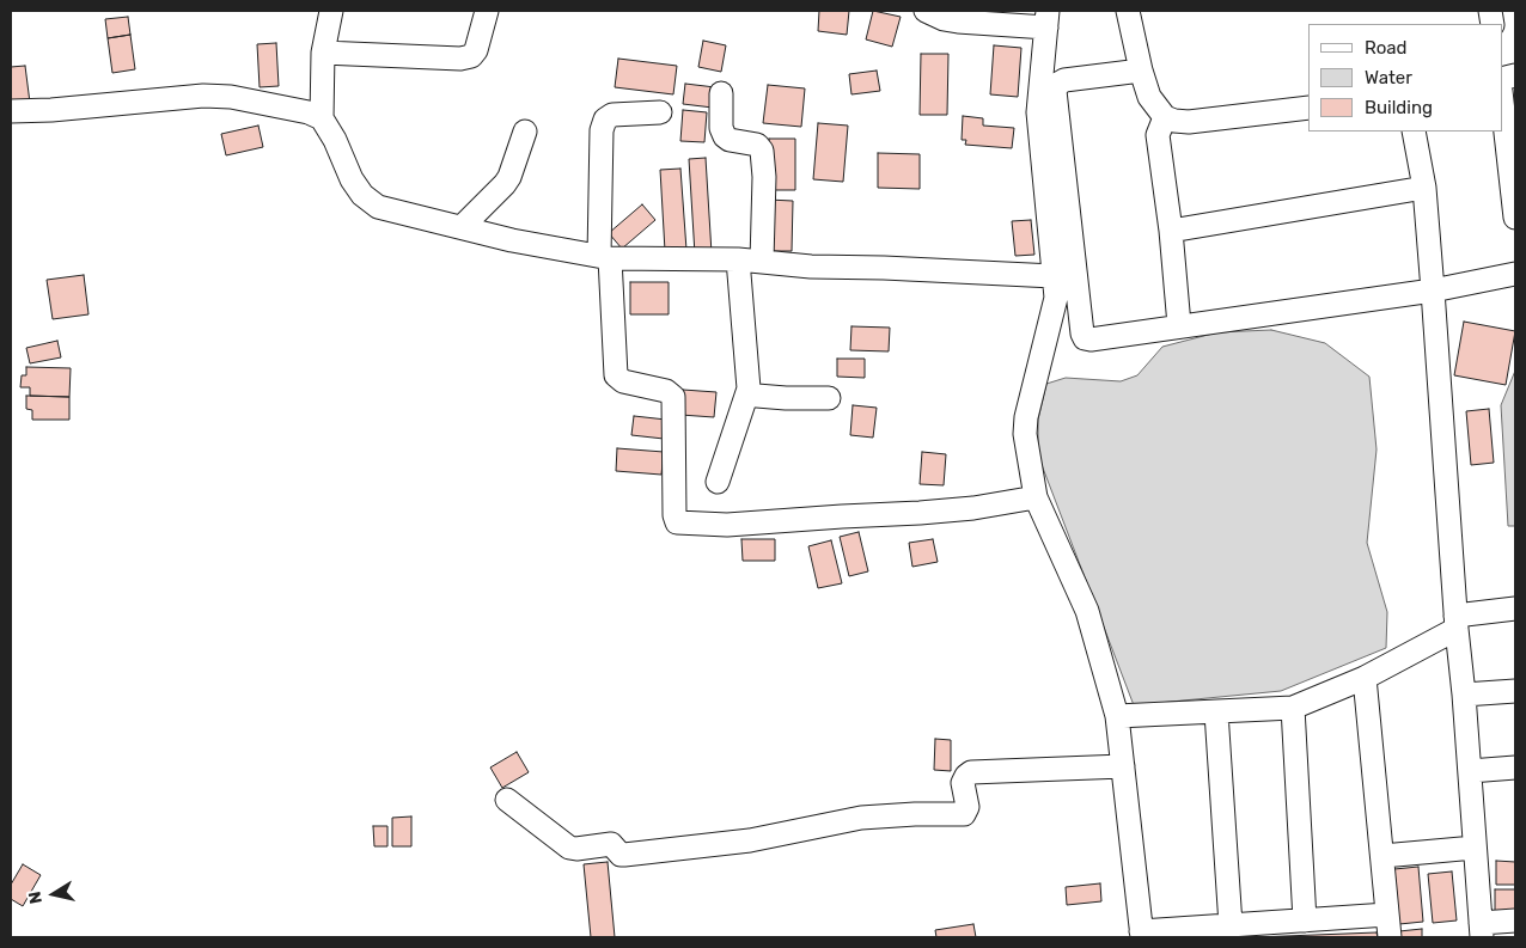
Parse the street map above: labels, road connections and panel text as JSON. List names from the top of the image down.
{
  "legend": ["Road", "Water", "Building"],
  "north": "left"
}
